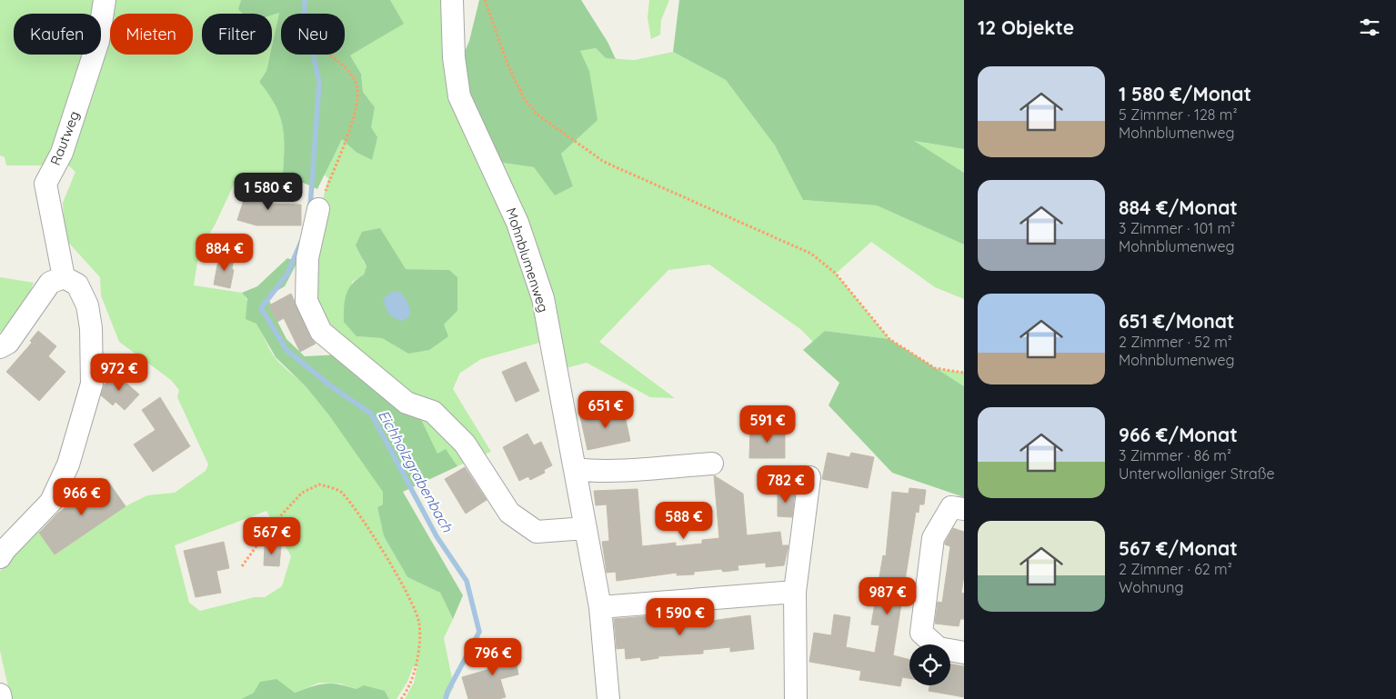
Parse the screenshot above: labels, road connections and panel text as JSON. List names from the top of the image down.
{
  "streets": {
    "street": ["Rautweg", "Mohnblumenweg"]
  },
  "water": ["Eichholzgrabenbach"],
  "page": {
    "heading": "12 Objekte",
    "chip": [
      "Kaufen",
      "Mieten",
      "Filter",
      "Neu"
    ],
    "list": [
      {
        "name": "1 580 €/Monat",
        "note": "5 Zimmer · 128 m² · Mohnblumenweg"
      },
      {
        "name": "884 €/Monat",
        "note": "3 Zimmer · 101 m² · Mohnblumenweg"
      },
      {
        "name": "651 €/Monat",
        "note": "2 Zimmer · 52 m² · Mohnblumenweg"
      },
      {
        "name": "966 €/Monat",
        "note": "3 Zimmer · 86 m² · Unterwollaniger Straße"
      },
      {
        "name": "567 €/Monat",
        "note": "2 Zimmer · 62 m² · Wohnung"
      }
    ],
    "price": [
      "1 580 €",
      "884 €",
      "972 €",
      "651 €",
      "591 €",
      "782 €",
      "966 €",
      "588 €",
      "567 €",
      "987 €",
      "1 590 €",
      "796 €"
    ]
  }
}
